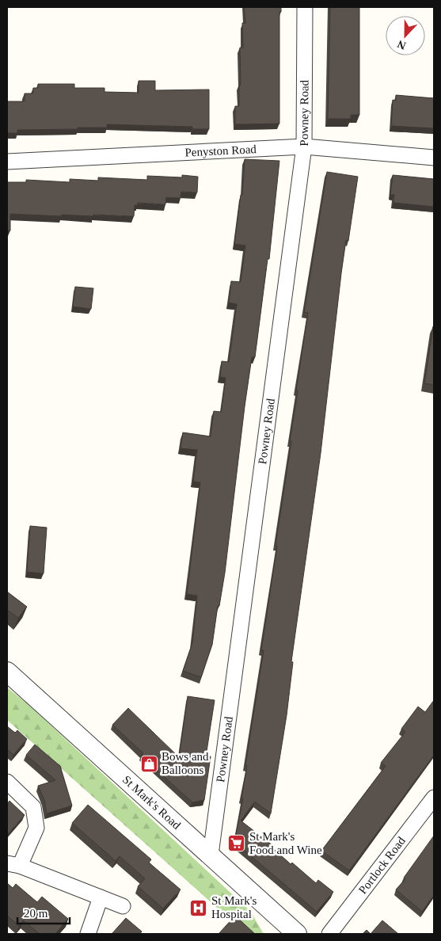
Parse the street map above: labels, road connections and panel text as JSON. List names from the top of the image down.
{
  "streets": {
    "street": [
      "Powney Road",
      "Penyston Road",
      "St Mark's Road",
      "Portlock Road"
    ]
  },
  "crossings": [
    ["Powney Road", "Penyston Road"],
    ["Powney Road", "St Mark's Road"]
  ],
  "places": {
    "shop": ["Bows and Balloons"],
    "supermarket": ["St Mark's Food and Wine"],
    "hospital": ["St Mark's Hospital"]
  },
  "scale_bar": "20 m",
  "north": "bottom"
}
